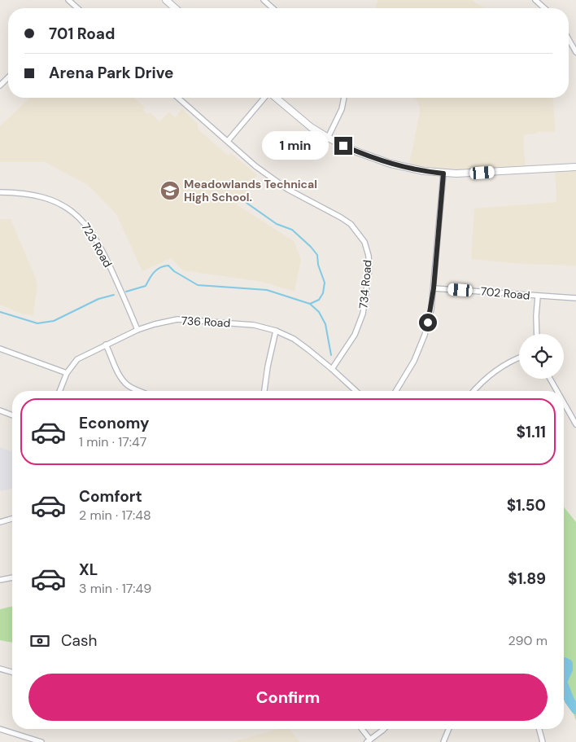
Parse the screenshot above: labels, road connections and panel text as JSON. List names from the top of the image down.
{
  "streets": {
    "street": [
      "723 Road",
      "734 Road",
      "702 Road",
      "736 Road"
    ]
  },
  "crossings": [
    ["723 Road", "736 Road"],
    ["734 Road", "736 Road"]
  ],
  "places": {
    "school or university": ["Meadowlands Technical High School."]
  },
  "page": {
    "banner": ["701 Road", "Arena Park Drive"],
    "bubble": "1 min",
    "list": [
      {
        "name": "Economy",
        "note": "1 min · 17:47",
        "value": "$1.11"
      },
      {
        "name": "Comfort",
        "note": "2 min · 17:48",
        "value": "$1.50"
      },
      {
        "name": "XL",
        "note": "3 min · 17:49",
        "value": "$1.89"
      }
    ],
    "pay": ["Cash", "290 m"],
    "buttons": "Confirm"
  }
}
